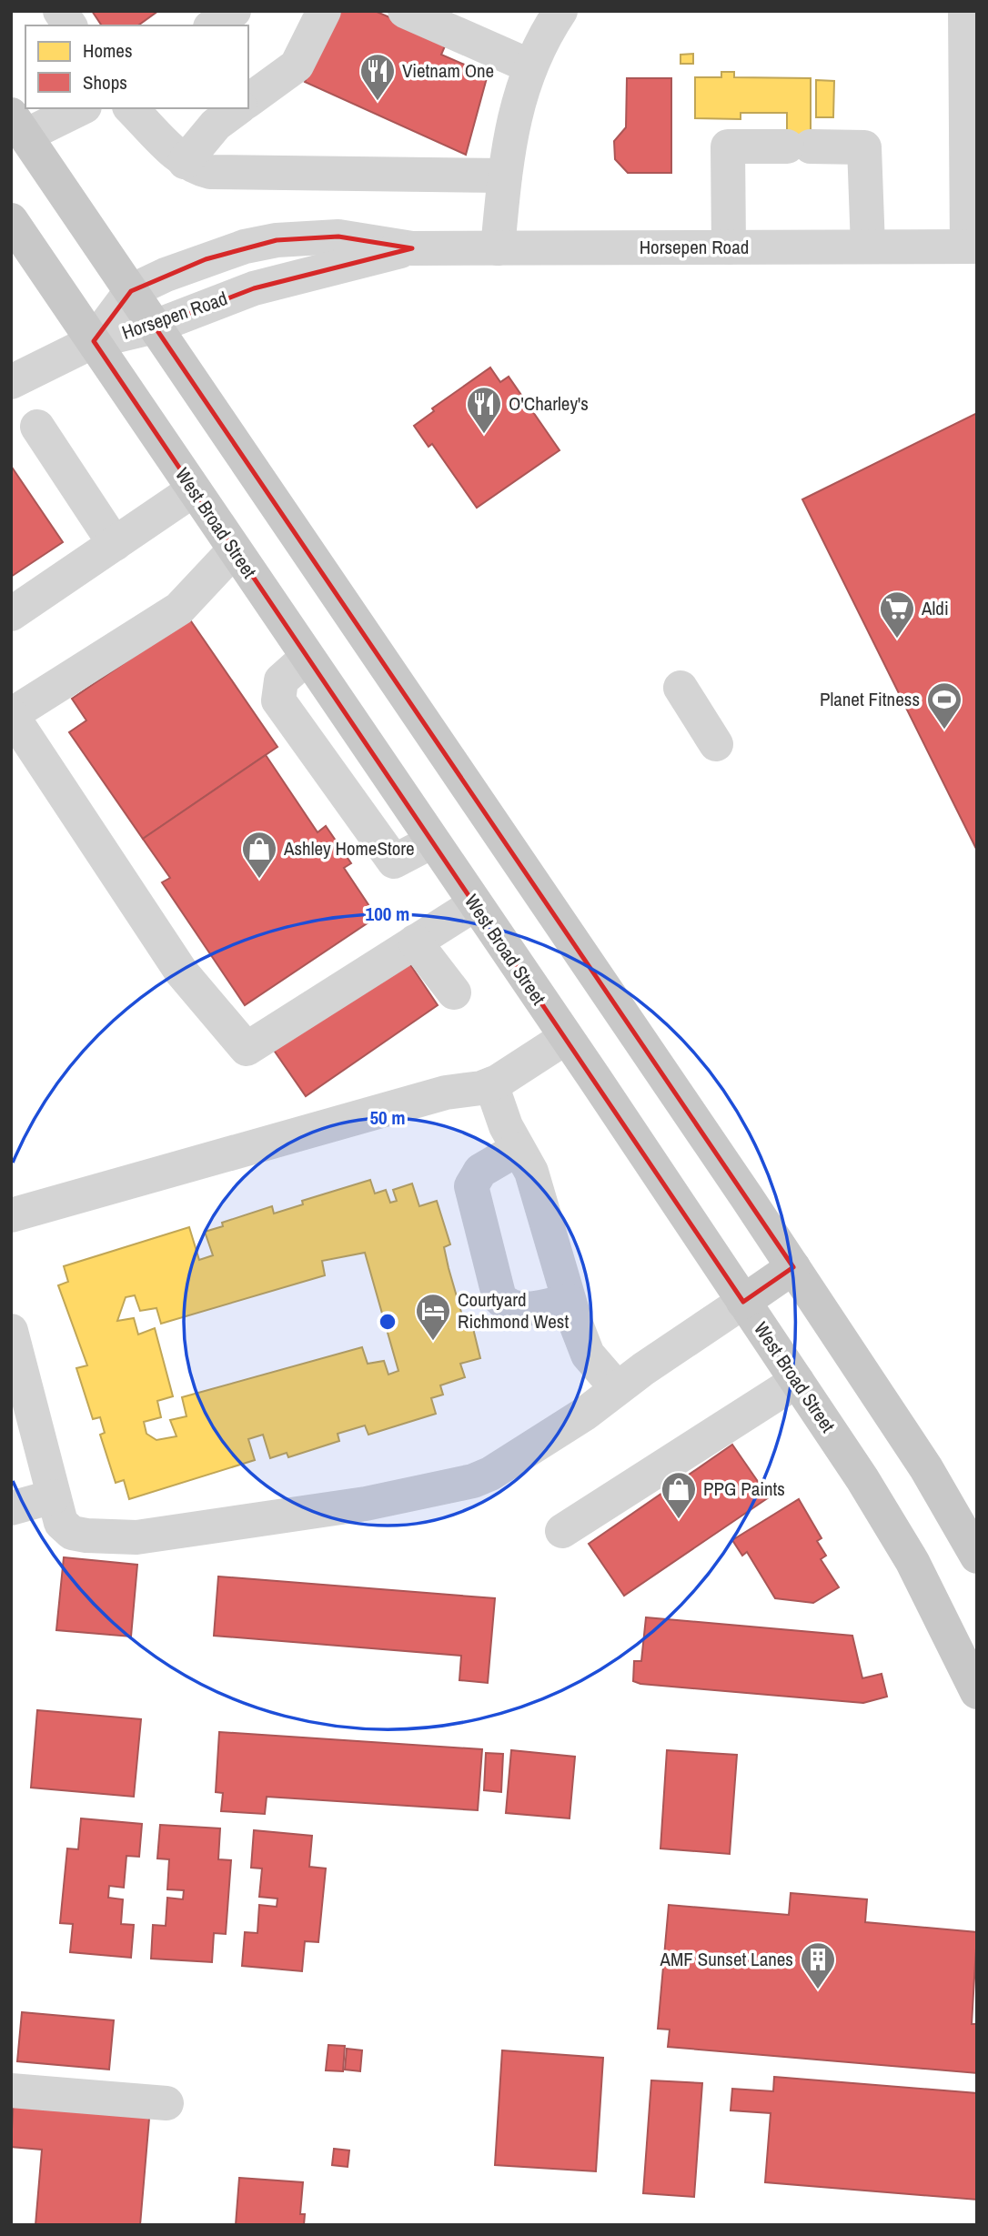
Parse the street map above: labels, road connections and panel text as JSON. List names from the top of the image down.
{
  "streets": {
    "main road": ["West Broad Street"],
    "street": ["Horsepen Road"]
  },
  "crossings": [
    ["Horsepen Road", "West Broad Street"]
  ],
  "places": {
    "restaurant": ["Vietnam One", "O'Charley's"],
    "supermarket": ["Aldi"],
    "sports": ["Planet Fitness"],
    "shop": ["Ashley HomeStore", "PPG Paints"],
    "hotel": ["Courtyard Richmond West"],
    "building": ["AMF Sunset Lanes"]
  },
  "legend": ["Homes", "Shops"],
  "rings": ["100 m", "50 m"]
}
